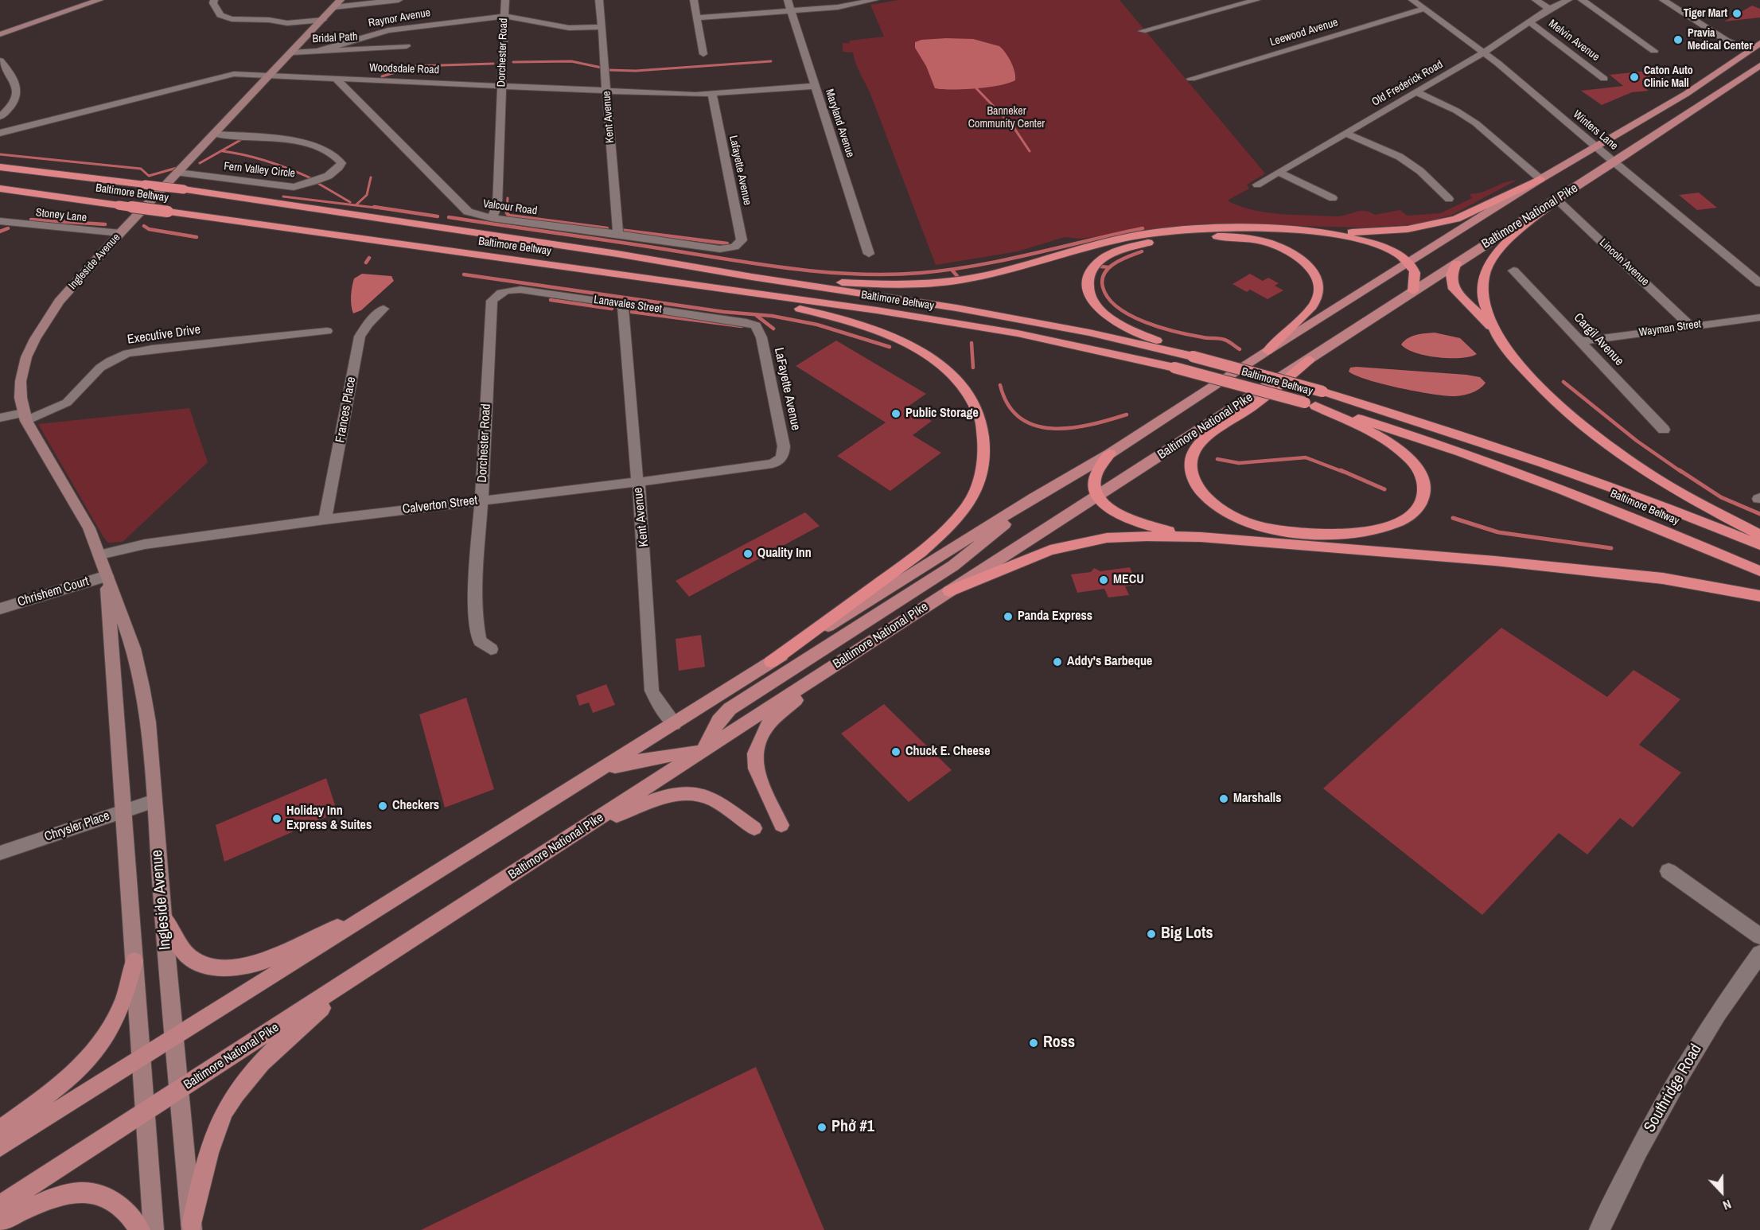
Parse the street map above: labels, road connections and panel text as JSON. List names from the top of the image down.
{
  "streets": {
    "highway": ["Baltimore Beltway"],
    "main road": ["Baltimore National Pike", "Ingleside Avenue"],
    "street": [
      "Raynor Avenue",
      "Leewood Avenue",
      "Bridal Path",
      "Melvin Avenue",
      "Dorchester Road",
      "Woodsdale Road",
      "Old Frederick Road",
      "Kent Avenue",
      "Maryland Avenue",
      "Winters Lane",
      "Fern Valley Circle",
      "Lafayette Avenue",
      "Valcour Road",
      "Stoney Lane",
      "Lincoln Avenue",
      "Lanavales Street",
      "Wayman Street",
      "Executive Drive",
      "Cargil Avenue",
      "LaFayette Avenue",
      "Frances Place",
      "Calverton Street",
      "Chrishem Court",
      "Chrysler Place",
      "Southridge Road"
    ]
  },
  "crossings": [
    ["Raynor Avenue", "Bridal Path"],
    ["Raynor Avenue", "Dorchester Road"],
    ["Raynor Avenue", "Kent Avenue"],
    ["Leewood Avenue", "Winters Lane"],
    ["Bridal Path", "Ingleside Avenue"],
    ["Melvin Avenue", "Old Frederick Road"],
    ["Dorchester Road", "Woodsdale Road"],
    ["Dorchester Road", "Valcour Road"],
    ["Dorchester Road", "Lanavales Street"],
    ["Dorchester Road", "Calverton Street"],
    ["Woodsdale Road", "Kent Avenue"],
    ["Woodsdale Road", "Maryland Avenue"],
    ["Woodsdale Road", "Lafayette Avenue"],
    ["Woodsdale Road", "Valcour Road"],
    ["Woodsdale Road", "Ingleside Avenue"],
    ["Old Frederick Road", "Winters Lane"],
    ["Kent Avenue", "Valcour Road"],
    ["Kent Avenue", "Baltimore National Pike"],
    ["Kent Avenue", "Lanavales Street"],
    ["Kent Avenue", "Calverton Street"],
    ["Winters Lane", "Baltimore National Pike"],
    ["Fern Valley Circle", "Ingleside Avenue"],
    ["Lafayette Avenue", "Valcour Road"],
    ["Stoney Lane", "Ingleside Avenue"],
    ["Baltimore National Pike", "Ingleside Avenue"],
    ["Baltimore National Pike", "Lincoln Avenue"],
    ["Ingleside Avenue", "Executive Drive"],
    ["Ingleside Avenue", "Calverton Street"],
    ["Ingleside Avenue", "Chrishem Court"],
    ["Ingleside Avenue", "Chrysler Place"],
    ["Lincoln Avenue", "Wayman Street"],
    ["Lanavales Street", "LaFayette Avenue"],
    ["Wayman Street", "Cargil Avenue"],
    ["LaFayette Avenue", "Calverton Street"],
    ["Frances Place", "Calverton Street"]
  ],
  "parks": ["Banneker Community Center"],
  "places": [
    "Tiger Mart",
    "Pravia Medical Center",
    "Caton Auto Clinic Mall",
    "Public Storage",
    "Quality Inn",
    "MECU",
    "Panda Express",
    "Addy's Barbeque",
    "Chuck E. Cheese",
    "Marshalls",
    "Checkers",
    "Holiday Inn Express & Suites",
    "Big Lots",
    "Ross",
    "Phở #1"
  ],
  "north": "bottom"
}
